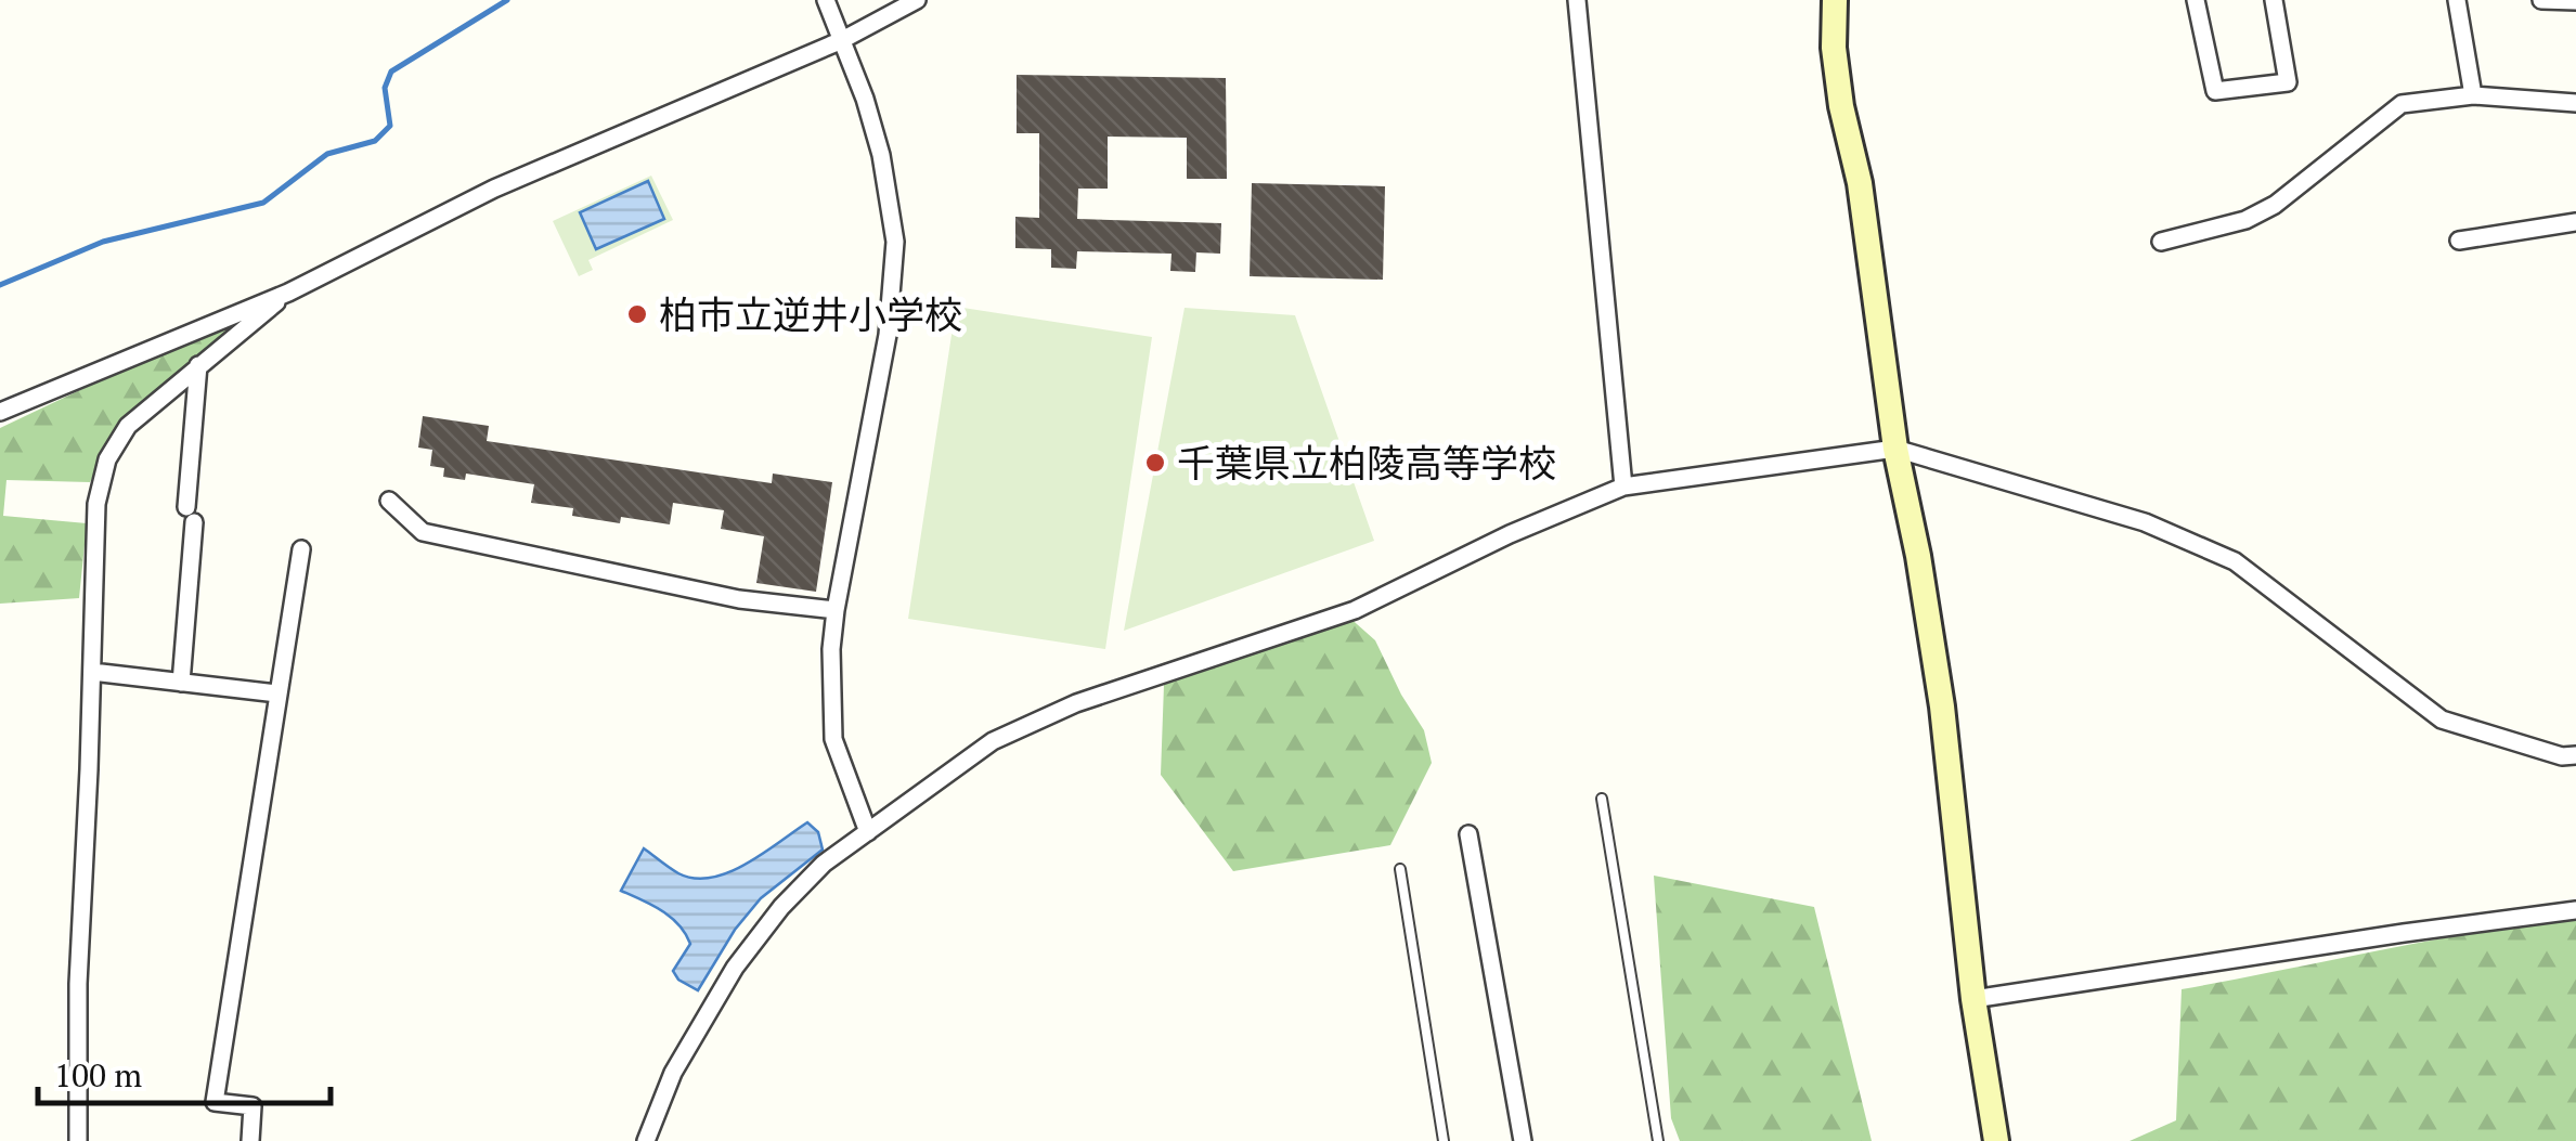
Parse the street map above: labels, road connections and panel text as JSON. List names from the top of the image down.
{
  "places": ["柏市立逆井小学校", "千葉県立柏陵高等学校"],
  "scale_bar": "100 m"
}
